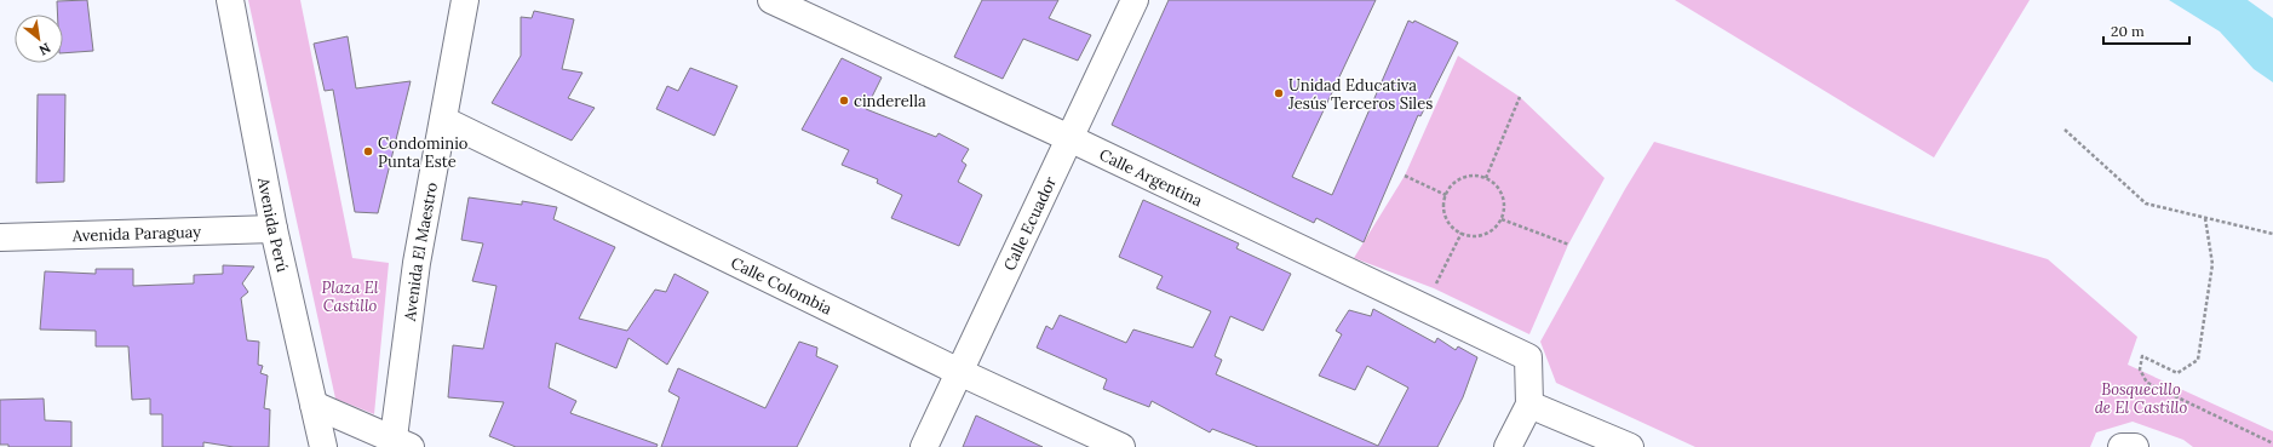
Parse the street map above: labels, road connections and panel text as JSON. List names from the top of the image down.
{
  "streets": {
    "street": [
      "Calle Argentina",
      "Avenida Perú",
      "Calle Ecuador",
      "Avenida Paraguay",
      "Avenida El Maestro",
      "Calle Colombia"
    ]
  },
  "crossings": [
    ["Calle Argentina", "Calle Ecuador"],
    ["Avenida Perú", "Avenida Paraguay"],
    ["Calle Ecuador", "Calle Colombia"],
    ["Avenida El Maestro", "Calle Colombia"]
  ],
  "parks": ["Plaza El Castillo", "Bosquecillo de El Castillo"],
  "places": ["Unidad Educativa Jesús Terceros Siles", "cinderella", "Condominio Punta Este"],
  "scale_bar": "20 m",
  "north": "bottom right"
}
